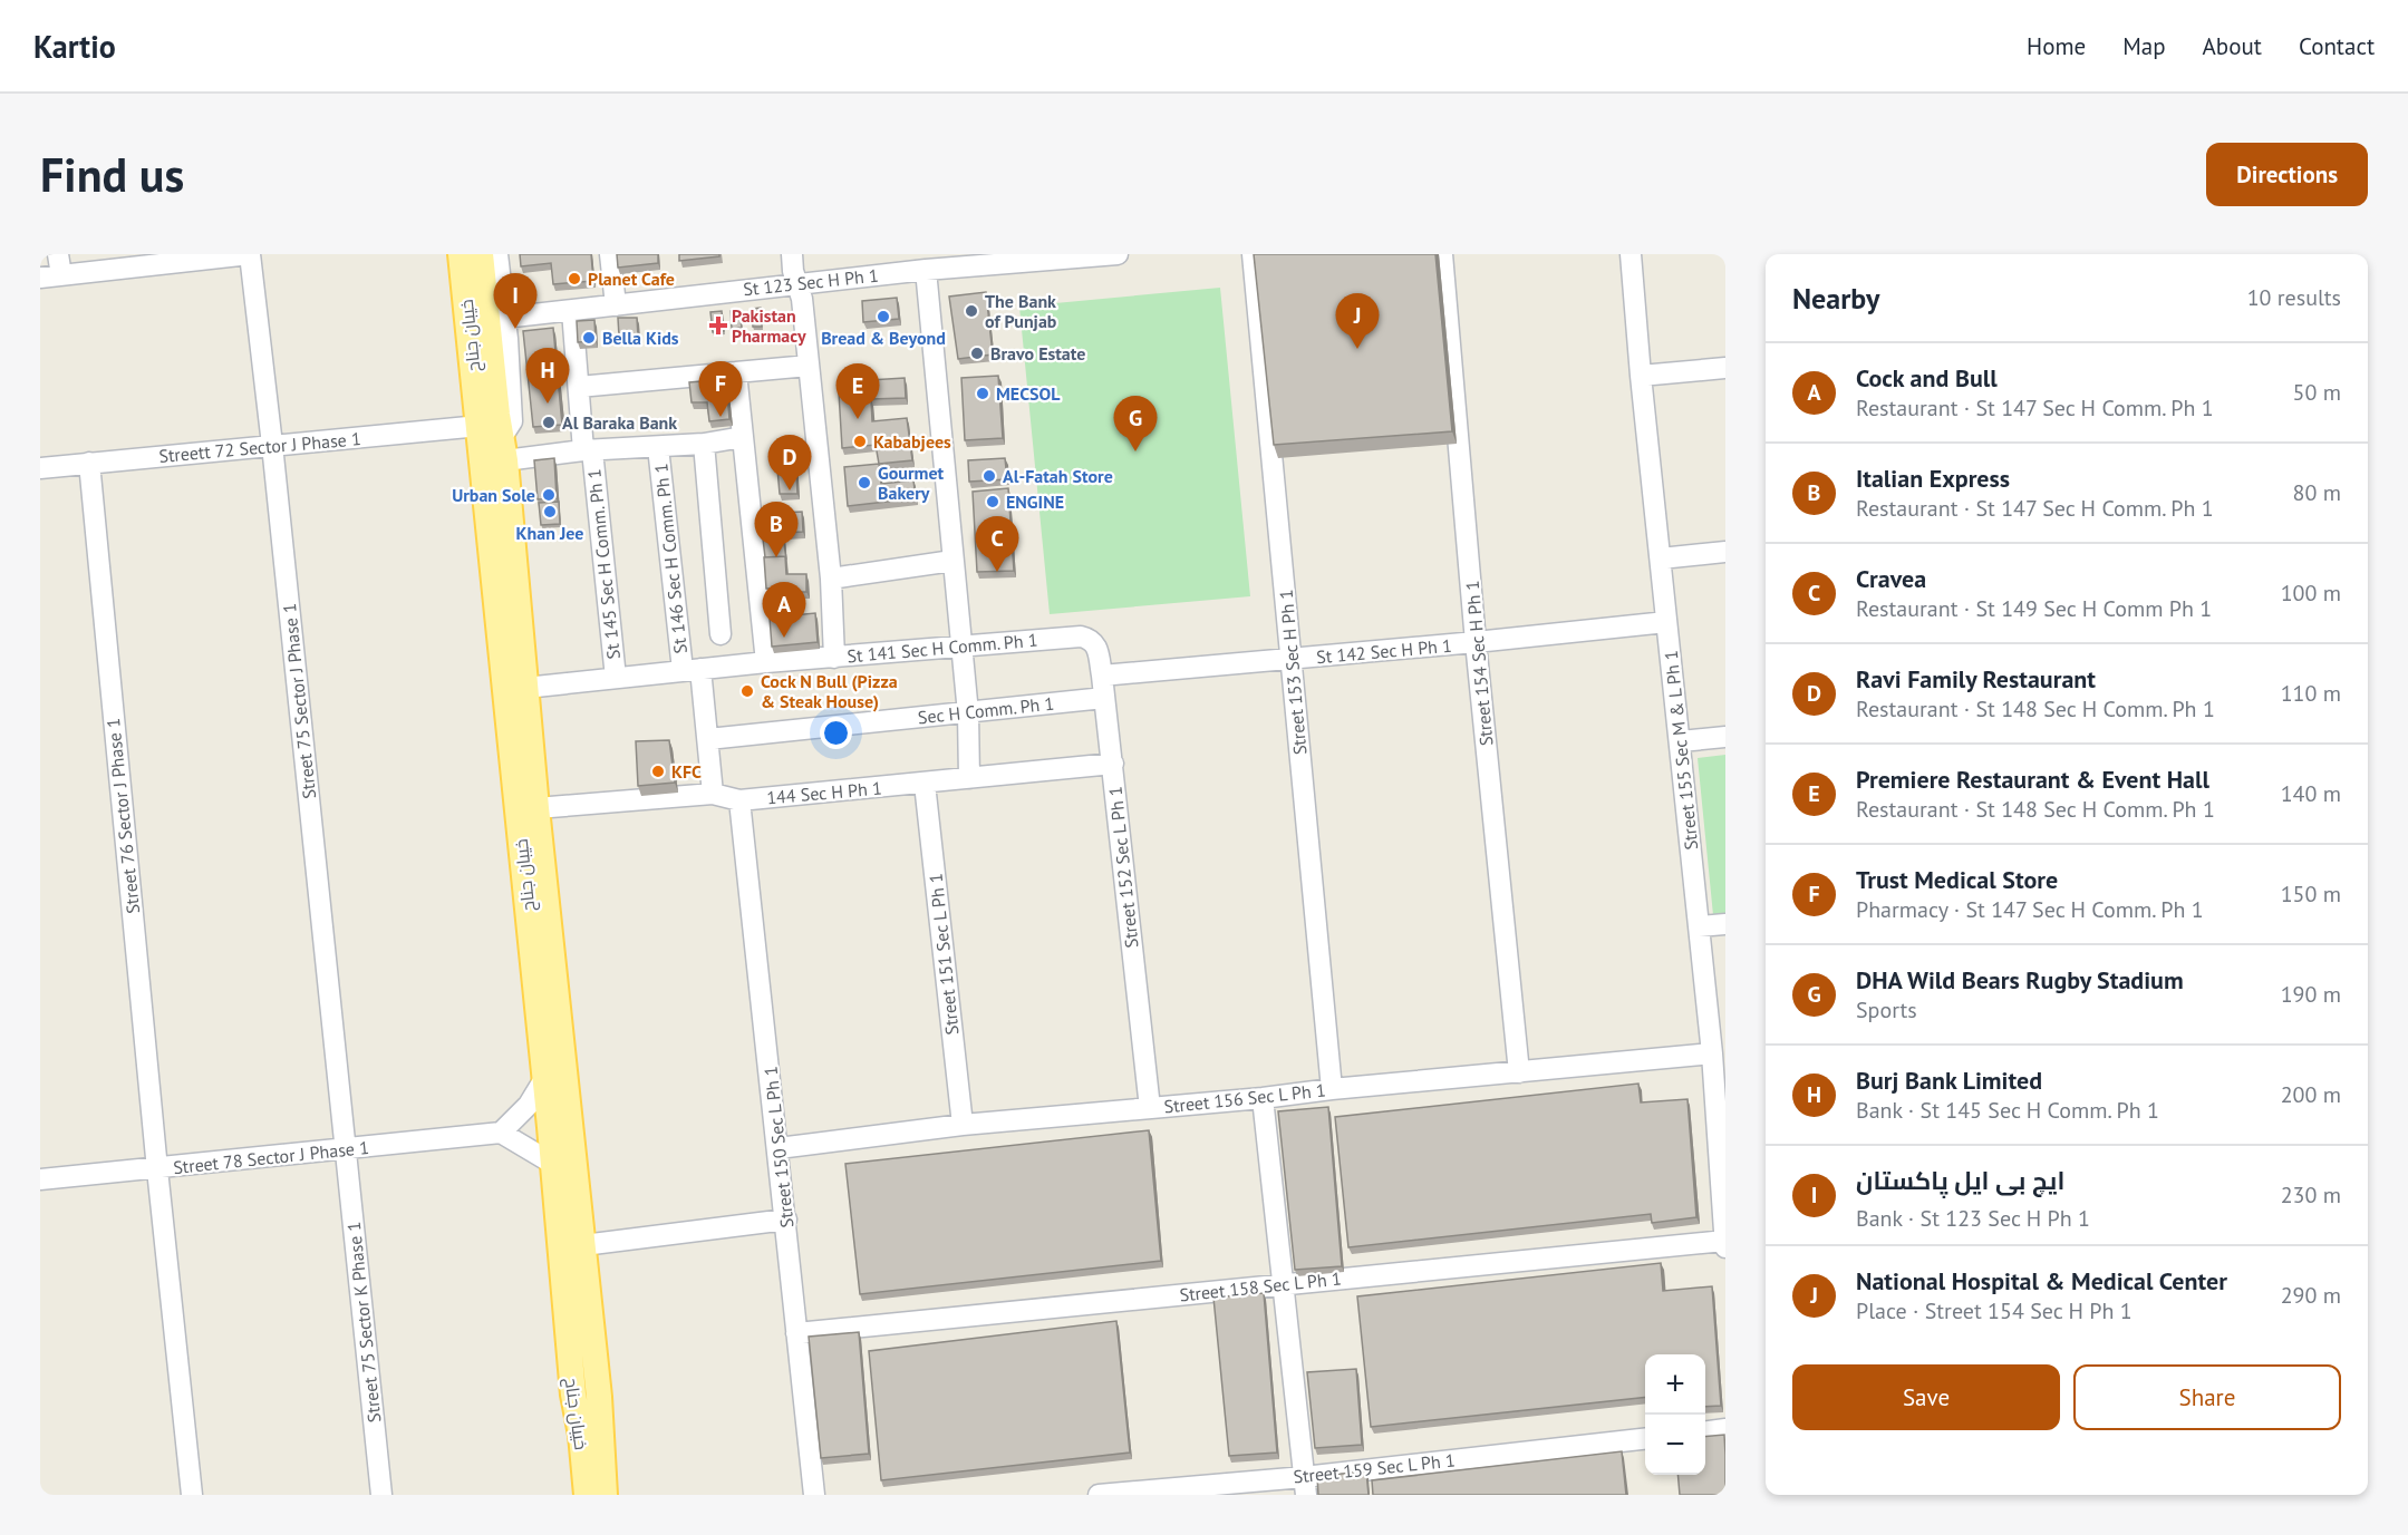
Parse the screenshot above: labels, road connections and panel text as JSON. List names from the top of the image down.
{
  "streets": {
    "main road": ["خیبان جناح"],
    "street": [
      "St 123 Sec H Ph 1",
      "Streett 72 Sector J Phase 1",
      "St 146 Sec H Comm. Ph 1",
      "St 145 Sec H Comm. Ph 1",
      "St 141 Sec H Comm. Ph 1",
      "St 142 Sec H Ph 1",
      "Street 154 Sec H Ph 1",
      "Street 153 Sec H Ph 1",
      "Street 75 Sector J Phase 1",
      "Sec H Comm. Ph 1",
      "Street 155 Sec M & L Ph 1",
      "144 Sec H Ph 1",
      "Street 76 Sector J Phase 1",
      "Street 152 Sec L Ph 1",
      "Street 151 Sec L Ph 1",
      "Street 156 Sec L Ph 1",
      "Street 150 Sec L Ph 1",
      "Street 78 Sector J Phase 1",
      "Street 158 Sec L Ph 1",
      "Street 75 Sector K Phase 1",
      "Street 159 Sec L Ph 1"
    ]
  },
  "crossings": [
    ["St 123 Sec H Ph 1", "St 145 Sec H Comm. Ph 1"],
    ["خیبان جناح", "Streett 72 Sector J Phase 1"],
    ["خیبان جناح", "St 141 Sec H Comm. Ph 1"],
    ["خیبان جناح", "144 Sec H Ph 1"],
    ["Streett 72 Sector J Phase 1", "Street 75 Sector J Phase 1"],
    ["Streett 72 Sector J Phase 1", "Street 76 Sector J Phase 1"],
    ["St 146 Sec H Comm. Ph 1", "St 141 Sec H Comm. Ph 1"],
    ["St 145 Sec H Comm. Ph 1", "St 141 Sec H Comm. Ph 1"],
    ["St 141 Sec H Comm. Ph 1", "Street 152 Sec L Ph 1"],
    ["St 142 Sec H Ph 1", "Street 154 Sec H Ph 1"],
    ["St 142 Sec H Ph 1", "Street 153 Sec H Ph 1"],
    ["St 142 Sec H Ph 1", "Street 155 Sec M & L Ph 1"],
    ["St 142 Sec H Ph 1", "Street 152 Sec L Ph 1"],
    ["Street 154 Sec H Ph 1", "Street 156 Sec L Ph 1"],
    ["Street 153 Sec H Ph 1", "Street 156 Sec L Ph 1"],
    ["Street 75 Sector J Phase 1", "Street 78 Sector J Phase 1"],
    ["Street 75 Sector J Phase 1", "Street 75 Sector K Phase 1"],
    ["Sec H Comm. Ph 1", "Street 152 Sec L Ph 1"],
    ["Street 155 Sec M & L Ph 1", "Street 156 Sec L Ph 1"],
    ["Street 155 Sec M & L Ph 1", "Street 158 Sec L Ph 1"],
    ["144 Sec H Ph 1", "Street 152 Sec L Ph 1"],
    ["144 Sec H Ph 1", "Street 151 Sec L Ph 1"],
    ["144 Sec H Ph 1", "Street 150 Sec L Ph 1"],
    ["Street 76 Sector J Phase 1", "Street 78 Sector J Phase 1"],
    ["Street 152 Sec L Ph 1", "Street 156 Sec L Ph 1"],
    ["Street 151 Sec L Ph 1", "Street 156 Sec L Ph 1"],
    ["Street 156 Sec L Ph 1", "Street 150 Sec L Ph 1"],
    ["Street 150 Sec L Ph 1", "Street 158 Sec L Ph 1"],
    ["Street 78 Sector J Phase 1", "Street 75 Sector K Phase 1"]
  ],
  "places": {
    "other": [
      "Planet Cafe",
      "The Bank of Punjab",
      "Bread & Beyond",
      "Bella Kids",
      "Bravo Estate",
      "MECSOL",
      "Al Baraka Bank",
      "Kababjees",
      "Al-Fatah Store",
      "Gourmet Bakery",
      "Urban Sole",
      "ENGINE",
      "Khan Jee",
      "Cock N Bull (Pizza & Steak House)",
      "KFC"
    ],
    "health": ["Pakistan Pharmacy"]
  },
  "page": {
    "header": "Kartio",
    "nav": [
      "Home",
      "Map",
      "About",
      "Contact"
    ],
    "buttons": [
      "Directions",
      ["Save", "Share"]
    ],
    "title": "Find us",
    "heading": ["Nearby", "10 results"],
    "pins": [
      "I",
      "J",
      "H",
      "F",
      "E",
      "G",
      "D",
      "B",
      "C",
      "A"
    ],
    "list": [
      {
        "mark": "A",
        "name": "Cock and Bull",
        "note": "Restaurant · St 147 Sec H Comm. Ph 1",
        "value": "50 m"
      },
      {
        "mark": "B",
        "name": "Italian Express",
        "note": "Restaurant · St 147 Sec H Comm. Ph 1",
        "value": "80 m"
      },
      {
        "mark": "C",
        "name": "Cravea",
        "note": "Restaurant · St 149 Sec H Comm Ph 1",
        "value": "100 m"
      },
      {
        "mark": "D",
        "name": "Ravi Family Restaurant",
        "note": "Restaurant · St 148 Sec H Comm. Ph 1",
        "value": "110 m"
      },
      {
        "mark": "E",
        "name": "Premiere Restaurant & Event Hall",
        "note": "Restaurant · St 148 Sec H Comm. Ph 1",
        "value": "140 m"
      },
      {
        "mark": "F",
        "name": "Trust Medical Store",
        "note": "Pharmacy · St 147 Sec H Comm. Ph 1",
        "value": "150 m"
      },
      {
        "mark": "G",
        "name": "DHA Wild Bears Rugby Stadium",
        "note": "Sports",
        "value": "190 m"
      },
      {
        "mark": "H",
        "name": "Burj Bank Limited",
        "note": "Bank · St 145 Sec H Comm. Ph 1",
        "value": "200 m"
      },
      {
        "mark": "I",
        "name": "ایچ بی ایل پاکستان",
        "note": "Bank · St 123 Sec H Ph 1",
        "value": "230 m"
      },
      {
        "mark": "J",
        "name": "National Hospital & Medical Center",
        "note": "Place · Street 154 Sec H Ph 1",
        "value": "290 m"
      }
    ],
    "map_buttons": ["+", "−"]
  }
}
